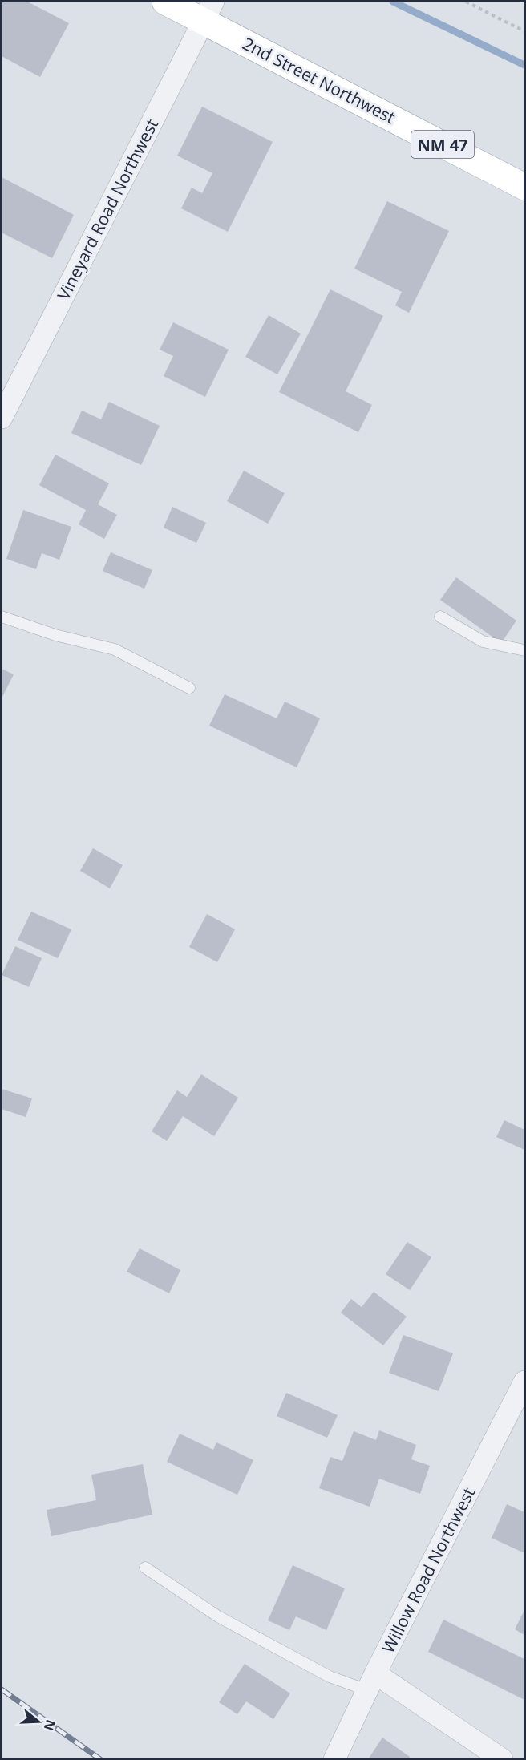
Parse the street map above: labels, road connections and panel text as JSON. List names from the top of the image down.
{
  "streets": {
    "main road": ["2nd Street Northwest", "NM 47"],
    "street": ["Vineyard Road Northwest", "Willow Road Northwest"]
  },
  "crossings": [
    ["2nd Street Northwest", "Vineyard Road Northwest"]
  ],
  "north": "right"
}
